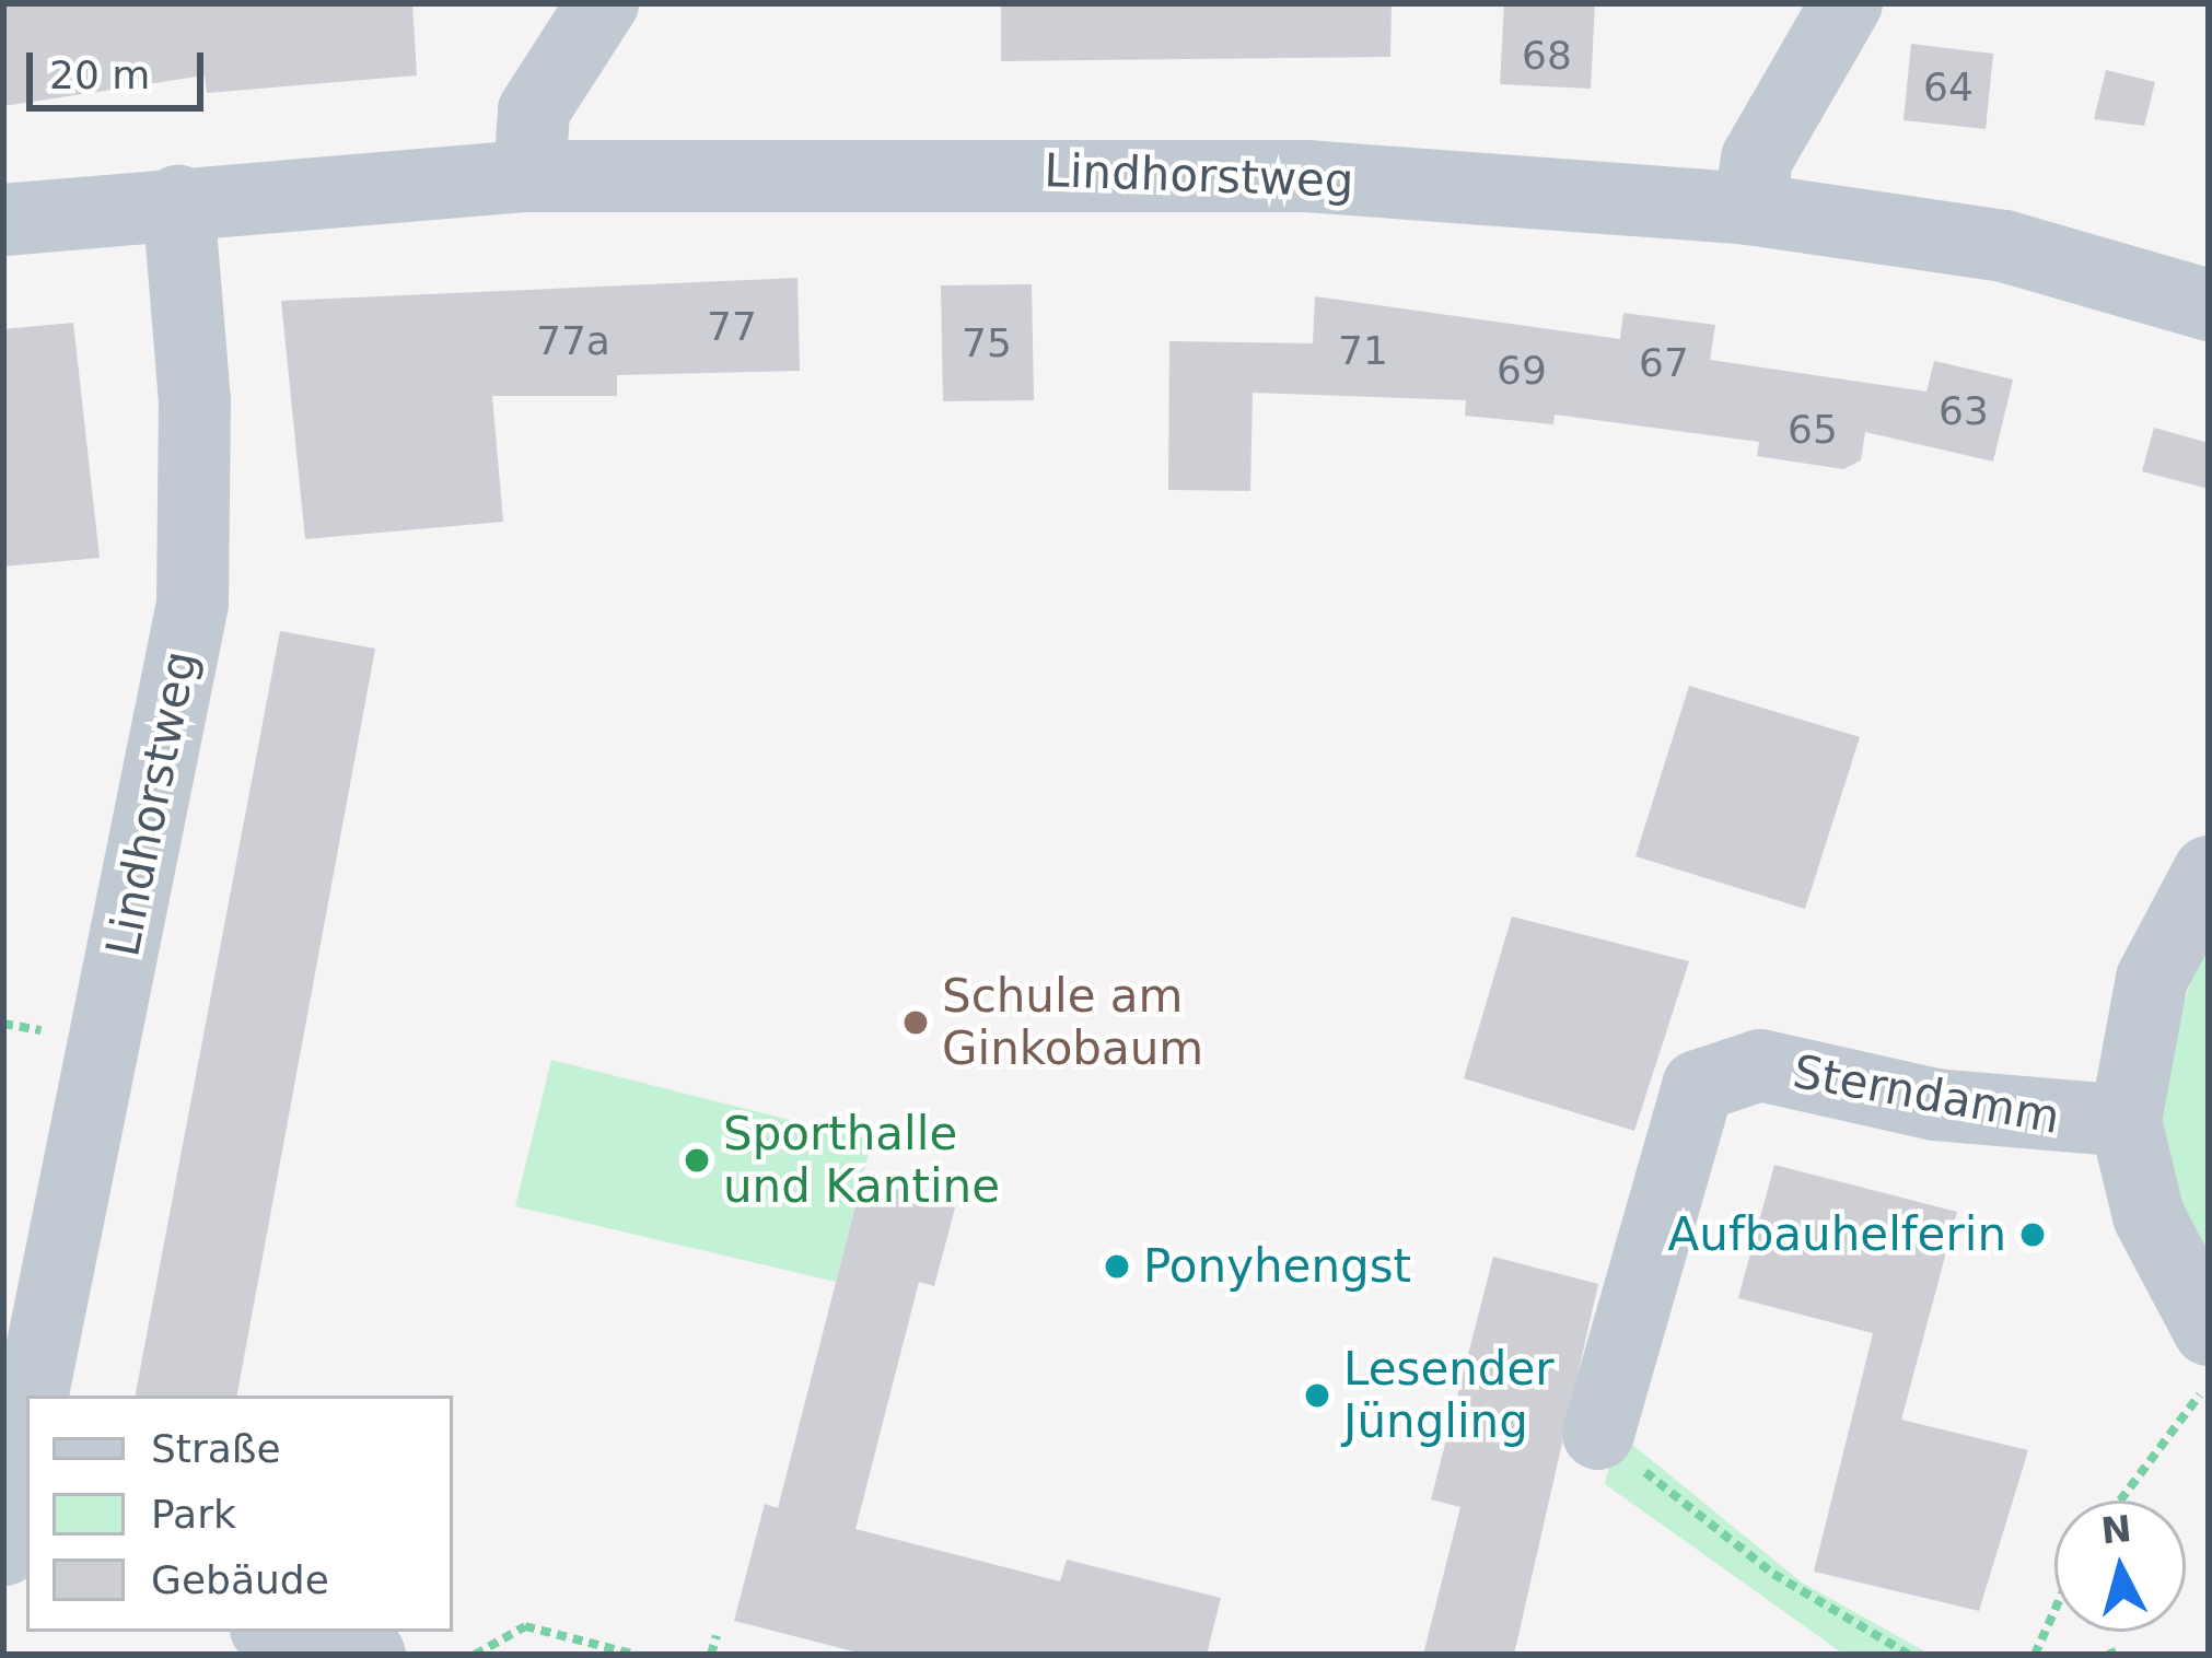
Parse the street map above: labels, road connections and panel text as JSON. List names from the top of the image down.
{
  "streets": {
    "street": ["Lindhorstweg", "Sterndamm"]
  },
  "places": [
    "Schule am Ginkobaum",
    "Sporthalle und Kantine",
    "Aufbauhelferin",
    "Ponyhengst",
    "Lesender Jüngling"
  ],
  "house_numbers": [
    "68",
    "64",
    "77",
    "77a",
    "75",
    "71",
    "67",
    "69",
    "63",
    "65"
  ],
  "legend": ["Straße", "Park", "Gebäude"],
  "scale_bar": "20 m",
  "north": "top"
}
